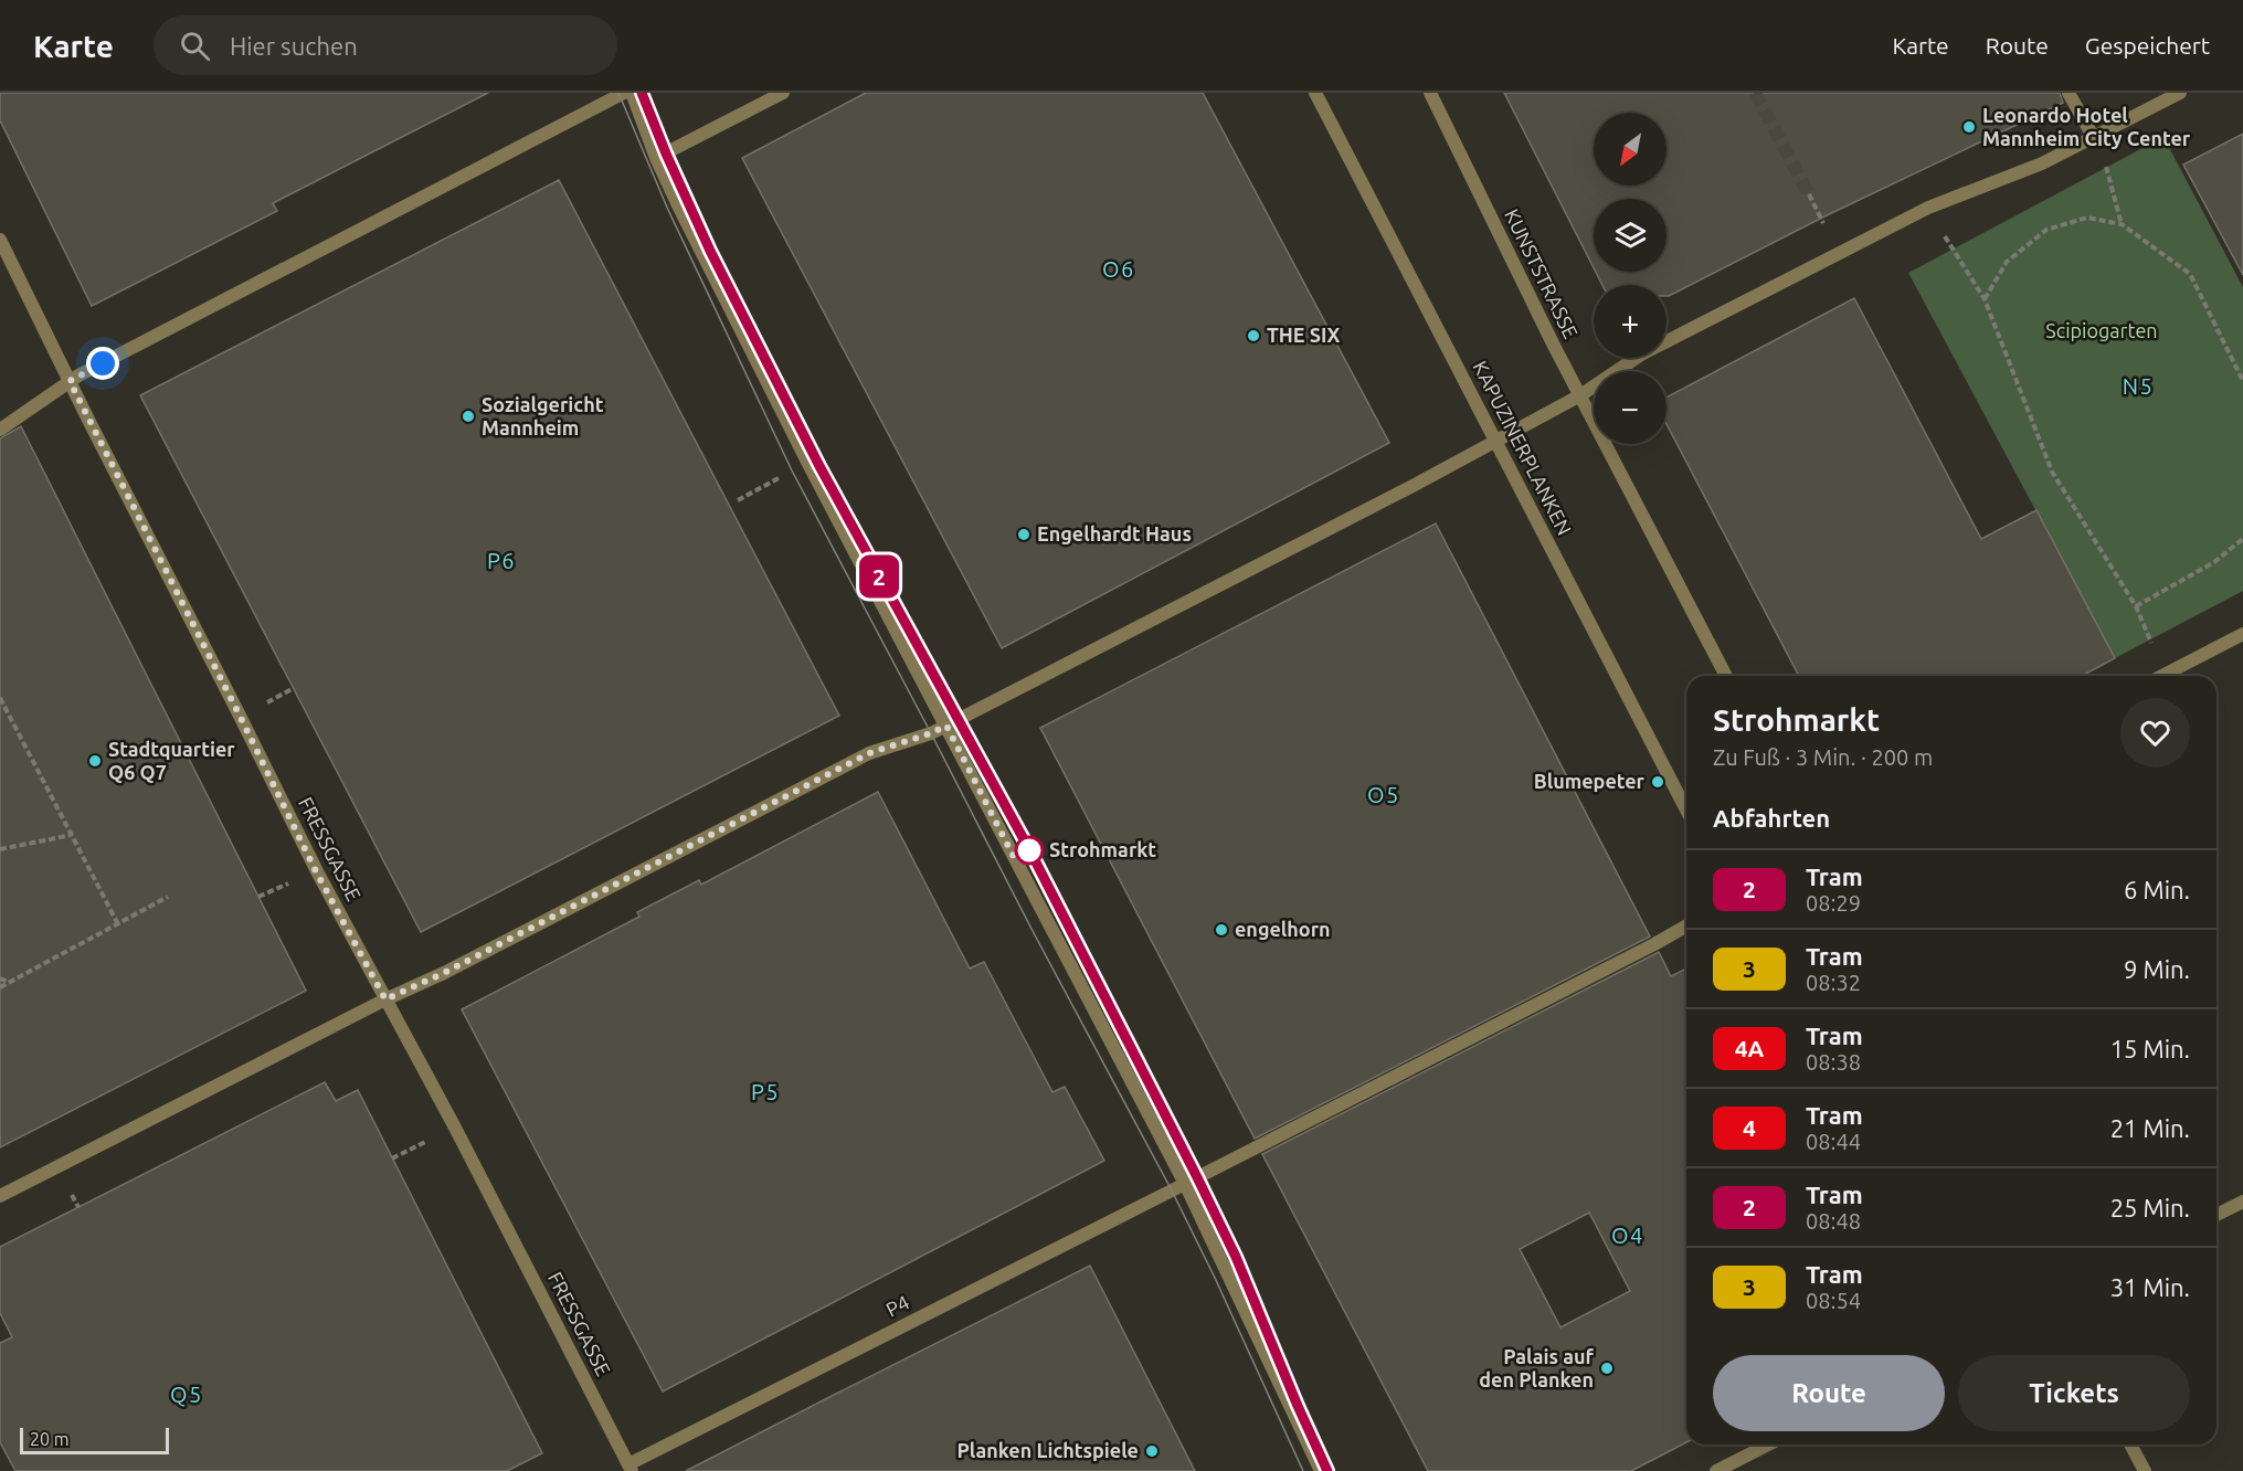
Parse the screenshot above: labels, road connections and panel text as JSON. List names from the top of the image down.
{
  "streets": {
    "street": [
      "KUNSTSTRASSE",
      "KAPUZINERPLANKEN",
      "FRESSGASSE",
      "P4"
    ]
  },
  "crossings": [
    ["FRESSGASSE", "P4"]
  ],
  "districts": [
    "O6",
    "N5",
    "P6",
    "O5",
    "P5",
    "O4",
    "Q5"
  ],
  "parks": ["Scipiogarten"],
  "places": [
    "Leonardo Hotel Mannheim City Center",
    "THE SIX",
    "Sozialgericht Mannheim",
    "Engelhardt Haus",
    "Stadtquartier Q6 Q7",
    "Blumepeter",
    "Strohmarkt",
    "engelhorn",
    "Palais auf den Planken",
    "Planken Lichtspiele"
  ],
  "lines": ["tram line 2"],
  "scale_bar": "20 m",
  "north": "bottom left",
  "page": {
    "header": "Karte",
    "search": "Hier suchen",
    "nav": ["Karte", "Route", "Gespeichert"],
    "on_map": "2",
    "map_buttons": ["+", "−"],
    "heading": [
      ["Strohmarkt", "Zu Fuß · 3 Min. · 200 m"],
      "Abfahrten"
    ],
    "list": [
      {
        "mark": "2",
        "name": "Tram",
        "note": "08:29",
        "value": "6 Min."
      },
      {
        "mark": "3",
        "name": "Tram",
        "note": "08:32",
        "value": "9 Min."
      },
      {
        "mark": "4A",
        "name": "Tram",
        "note": "08:38",
        "value": "15 Min."
      },
      {
        "mark": "4",
        "name": "Tram",
        "note": "08:44",
        "value": "21 Min."
      },
      {
        "mark": "2",
        "name": "Tram",
        "note": "08:48",
        "value": "25 Min."
      },
      {
        "mark": "3",
        "name": "Tram",
        "note": "08:54",
        "value": "31 Min."
      }
    ],
    "buttons": ["Route", "Tickets"],
    "scale": "20 m"
  }
}
